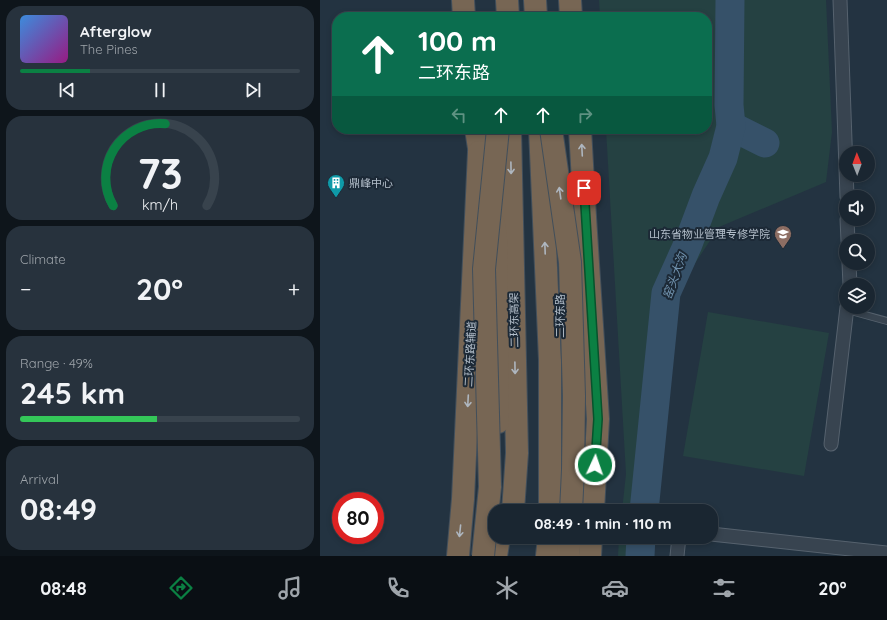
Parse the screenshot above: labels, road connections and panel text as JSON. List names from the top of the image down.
{
  "streets": {
    "highway": ["二环东路", "二环东高架", "二环东路辅道"]
  },
  "water": ["窑头大沟"],
  "places": {
    "building": ["鼎峰中心"],
    "school or university": ["山东省物业管理专修学院"]
  },
  "north": "top",
  "page": {
    "turn": ["100 m", "二环东路"],
    "song": ["Afterglow", "The Pines"],
    "tile": [
      "Climate",
      ["Range · 49%", "245 km"],
      ["Arrival", "08:49"]
    ],
    "heat": ["−", "20°", "+"],
    "limit": "80",
    "trip": "08:49 · 1 min · 110 m",
    "tabs": ["08:48", "20°"],
    "gauge": ["73", "km/h"]
  }
}
